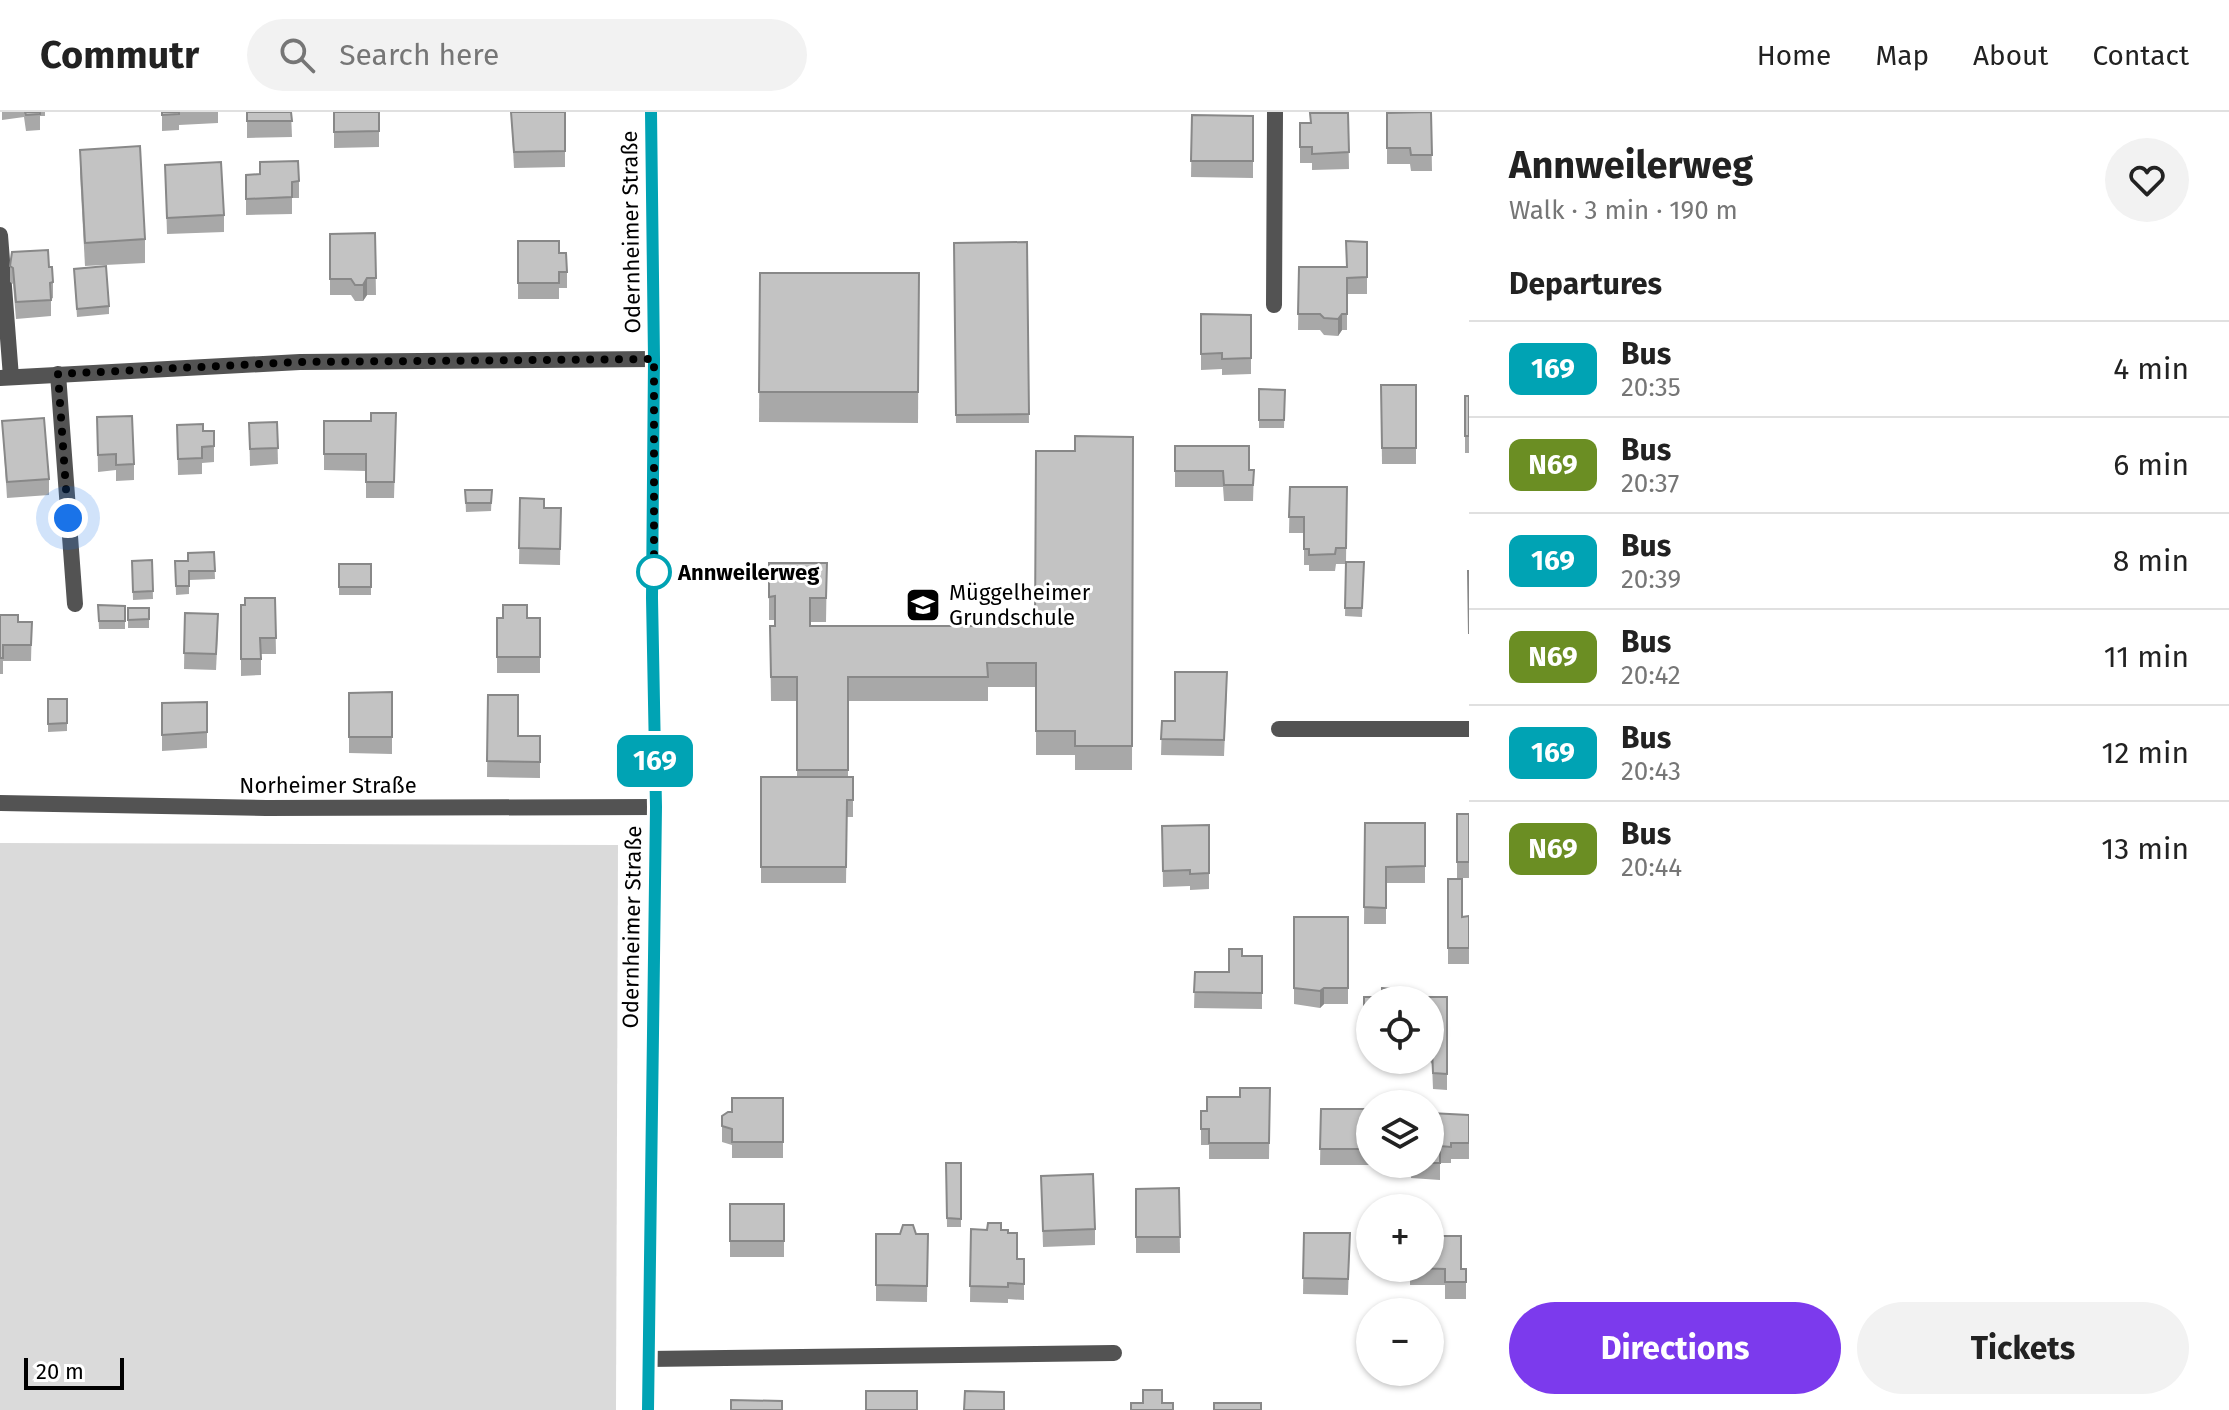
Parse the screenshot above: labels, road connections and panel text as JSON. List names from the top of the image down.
{
  "streets": {
    "street": ["Odernheimer Straße", "Norheimer Straße"]
  },
  "crossings": [
    ["Odernheimer Straße", "Norheimer Straße"]
  ],
  "places": {
    "other": ["Annweilerweg"],
    "school or university": ["Müggelheimer Grundschule"]
  },
  "lines": ["bus line 169"],
  "scale_bar": "20 m",
  "page": {
    "header": "Commutr",
    "search": "Search here",
    "nav": [
      "Home",
      "Map",
      "About",
      "Contact"
    ],
    "on_map": "169",
    "heading": [
      ["Annweilerweg", "Walk · 3 min · 190 m"],
      "Departures"
    ],
    "list": [
      {
        "mark": "169",
        "name": "Bus",
        "note": "20:35",
        "value": "4 min"
      },
      {
        "mark": "N69",
        "name": "Bus",
        "note": "20:37",
        "value": "6 min"
      },
      {
        "mark": "169",
        "name": "Bus",
        "note": "20:39",
        "value": "8 min"
      },
      {
        "mark": "N69",
        "name": "Bus",
        "note": "20:42",
        "value": "11 min"
      },
      {
        "mark": "169",
        "name": "Bus",
        "note": "20:43",
        "value": "12 min"
      },
      {
        "mark": "N69",
        "name": "Bus",
        "note": "20:44",
        "value": "13 min"
      }
    ],
    "map_buttons": ["+", "−"],
    "buttons": ["Directions", "Tickets"],
    "scale": "20 m"
  }
}
